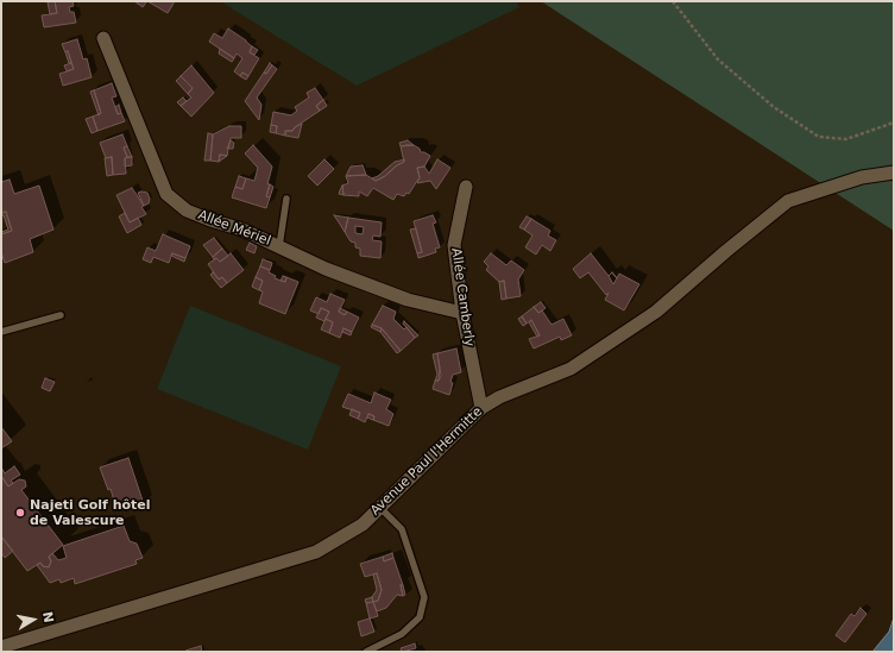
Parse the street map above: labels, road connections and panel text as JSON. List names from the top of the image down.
{
  "streets": {
    "street": ["Allée Mériel", "Allée Camberly", "Avenue Paul l'Hermitte"]
  },
  "crossings": [
    ["Allée Mériel", "Allée Camberly"],
    ["Allée Camberly", "Avenue Paul l'Hermitte"]
  ],
  "places": ["Najeti Golf hôtel de Valescure"],
  "north": "right"
}
